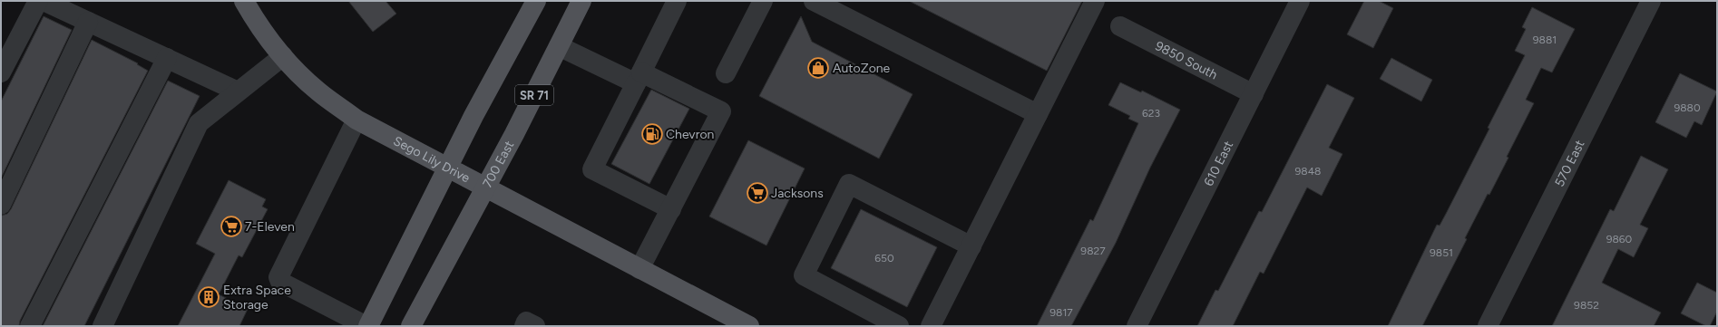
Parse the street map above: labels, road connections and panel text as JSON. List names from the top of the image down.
{
  "streets": {
    "main road": ["SR 71", "Sego Lily Drive", "700 East"],
    "street": ["9850 South", "570 East", "610 East"]
  },
  "crossings": [
    ["9850 South", "610 East"],
    ["Sego Lily Drive", "700 East"]
  ],
  "places": {
    "shop": ["AutoZone"],
    "fuel station": ["Chevron"],
    "supermarket": ["Jacksons", "7-Eleven"],
    "building": ["Extra Space Storage"]
  },
  "house_numbers": [
    "9881",
    "9880",
    "623",
    "9848",
    "9860",
    "9827",
    "9851",
    "650",
    "9852",
    "9817"
  ]
}
